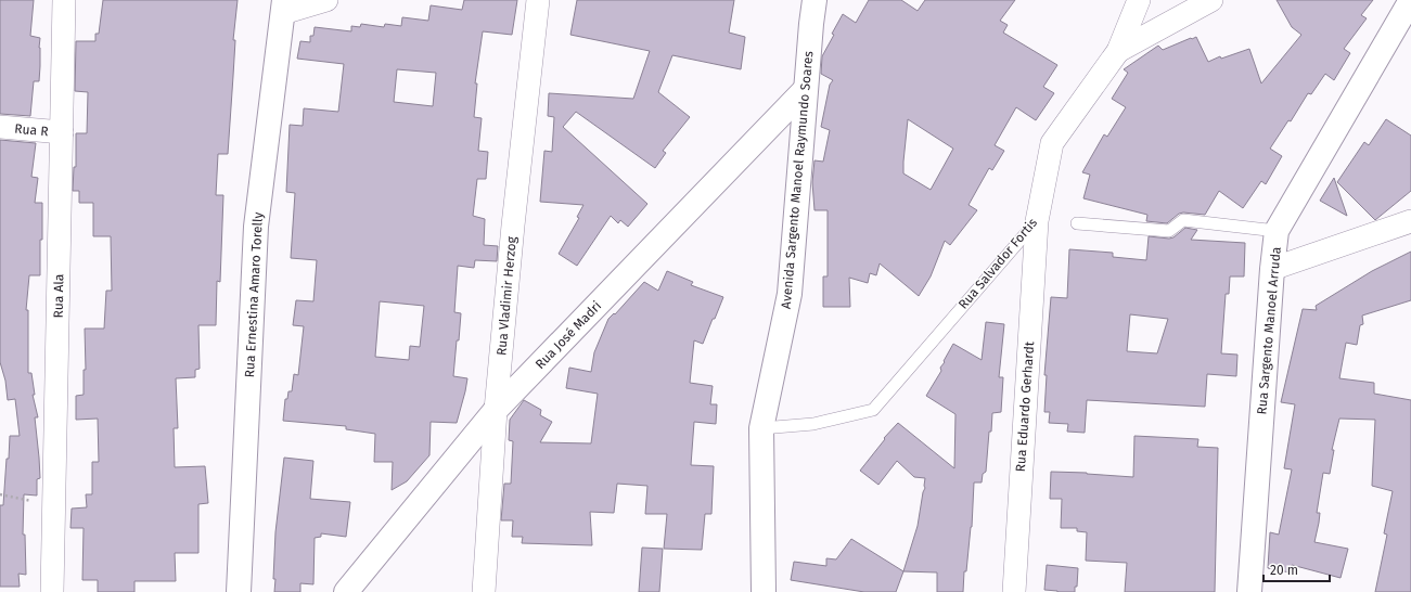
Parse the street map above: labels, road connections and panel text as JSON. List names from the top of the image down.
{
  "streets": {
    "street": [
      "Rua R",
      "Avenida Sargento Manoel Raymundo Soares",
      "Rua Salvador Fortis",
      "Rua Ernestina Amaro Torelly",
      "Rua Ala",
      "Rua Vladimir Herzog",
      "Rua Sargento Manoel Arruda",
      "Rua José Madri",
      "Rua Eduardo Gerhardt"
    ]
  },
  "crossings": [
    ["Rua R", "Rua Ala"],
    ["Avenida Sargento Manoel Raymundo Soares", "Rua Salvador Fortis"],
    ["Avenida Sargento Manoel Raymundo Soares", "Rua José Madri"],
    ["Rua Salvador Fortis", "Rua Eduardo Gerhardt"],
    ["Rua Vladimir Herzog", "Rua José Madri"]
  ],
  "scale_bar": "20 m"
}
